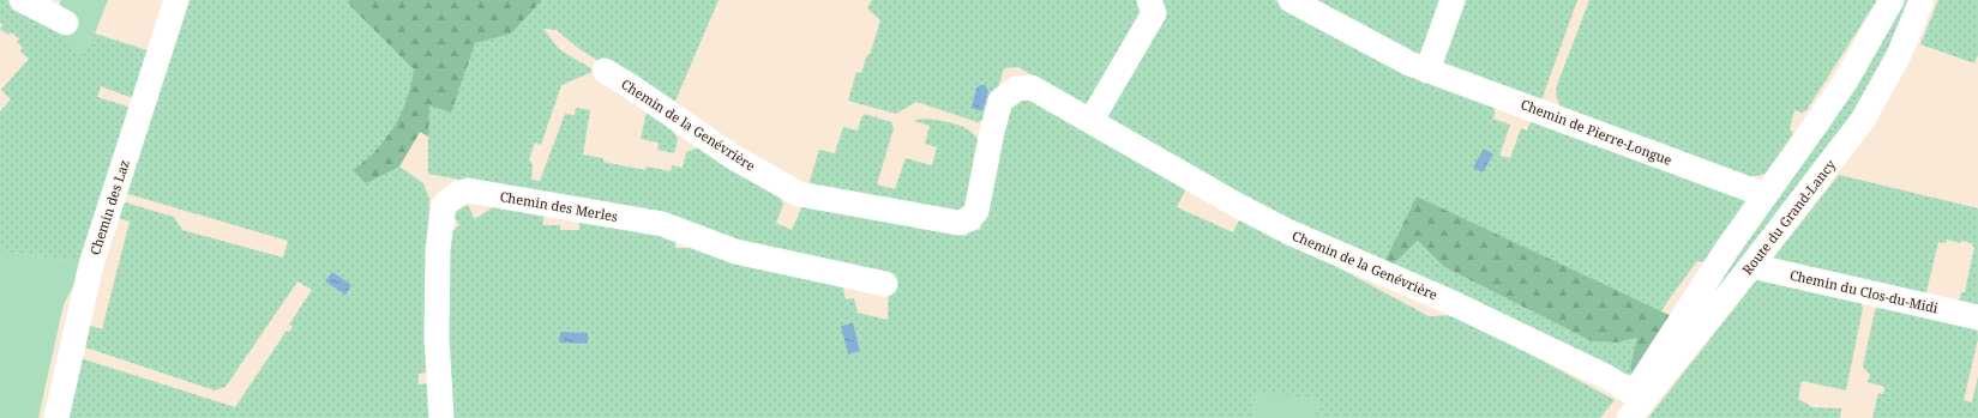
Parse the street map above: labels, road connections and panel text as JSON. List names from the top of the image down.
{
  "streets": {
    "street": [
      "Chemin de la Genévrière",
      "Chemin de Pierre-Longue",
      "Chemin des Merles",
      "Chemin des Laz",
      "Route du Grand-Lancy",
      "Chemin du Clos-du-Midi"
    ]
  },
  "crossings": [
    ["Chemin de la Genévrière", "Route du Grand-Lancy"],
    ["Chemin de Pierre-Longue", "Route du Grand-Lancy"],
    ["Route du Grand-Lancy", "Chemin du Clos-du-Midi"]
  ]
}
